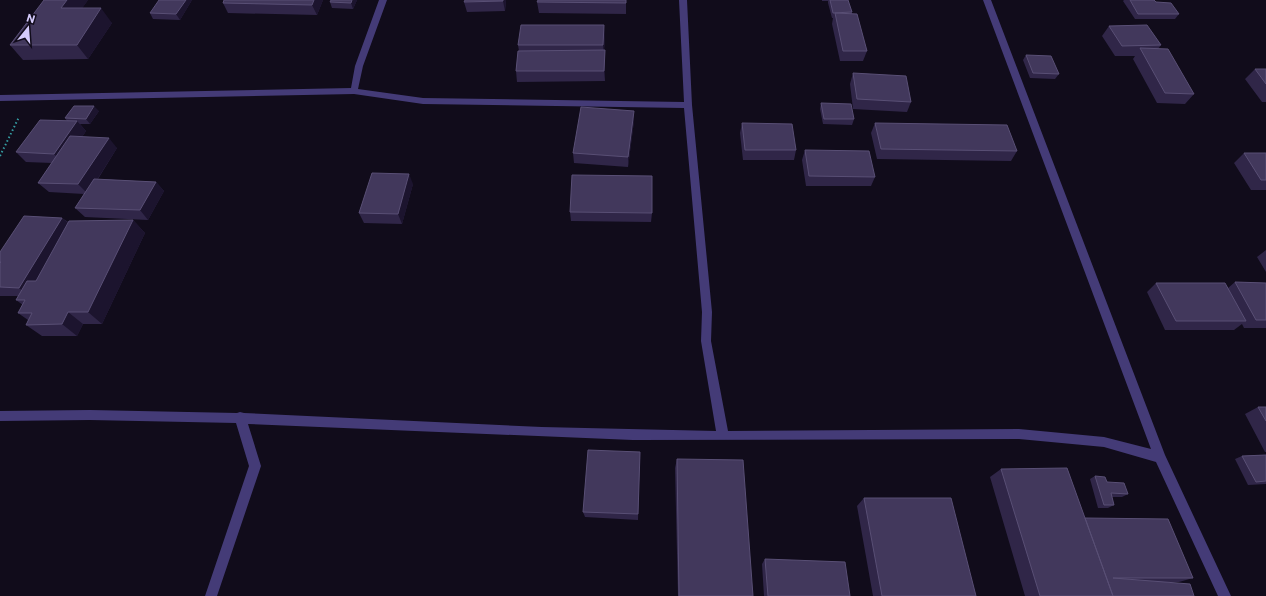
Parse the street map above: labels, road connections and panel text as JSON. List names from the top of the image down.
{
  "north": "top"
}
